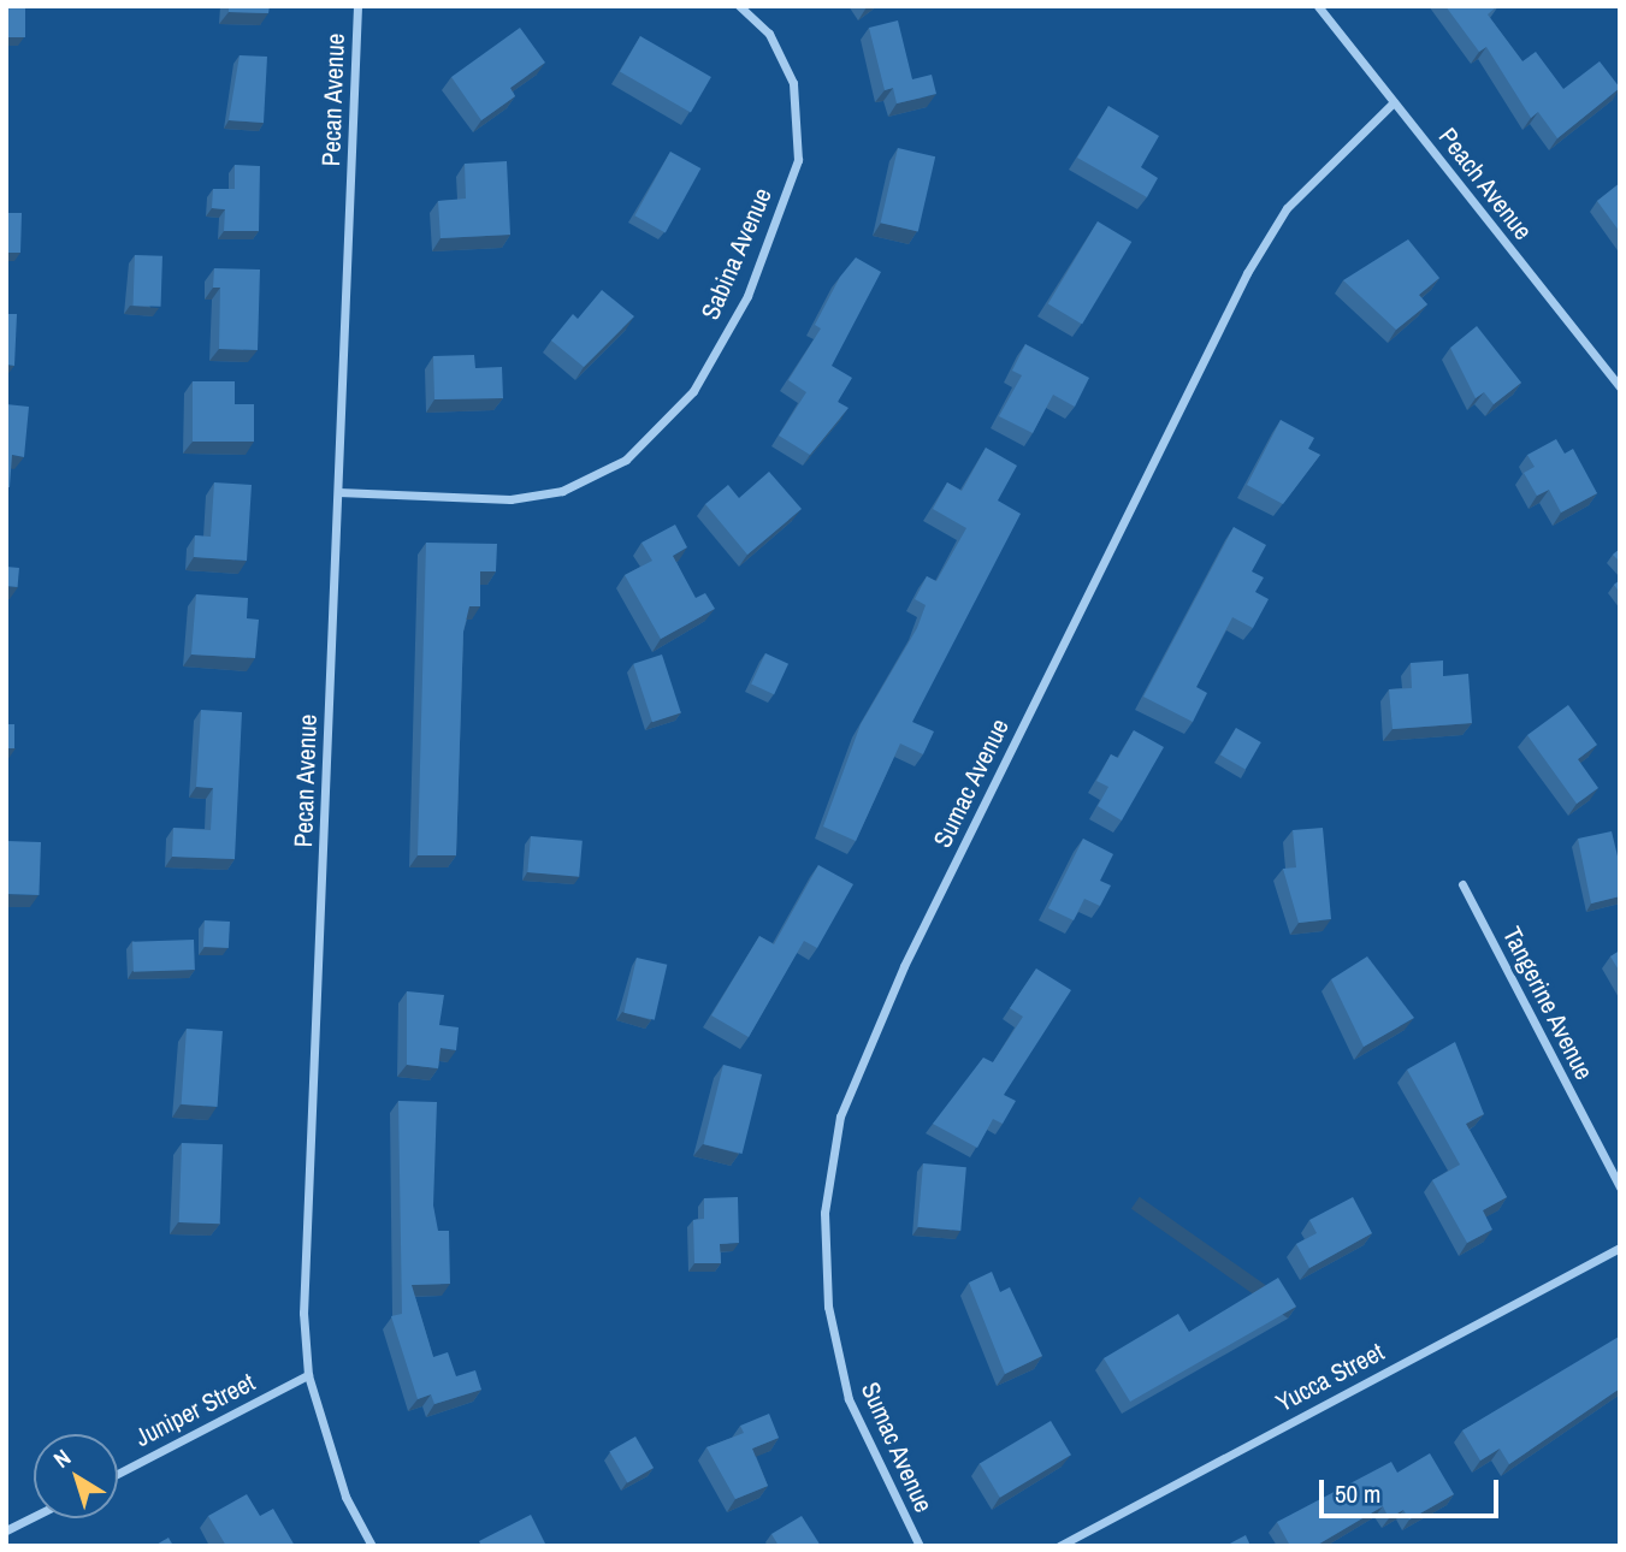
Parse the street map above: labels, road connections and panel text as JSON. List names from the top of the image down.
{
  "streets": {
    "street": [
      "Pecan Avenue",
      "Peach Avenue",
      "Sabina Avenue",
      "Sumac Avenue",
      "Tangerine Avenue",
      "Yucca Street",
      "Juniper Street"
    ]
  },
  "crossings": [
    ["Pecan Avenue", "Sabina Avenue"],
    ["Pecan Avenue", "Juniper Street"],
    ["Peach Avenue", "Sumac Avenue"]
  ],
  "scale_bar": "50 m",
  "north": "top left"
}
